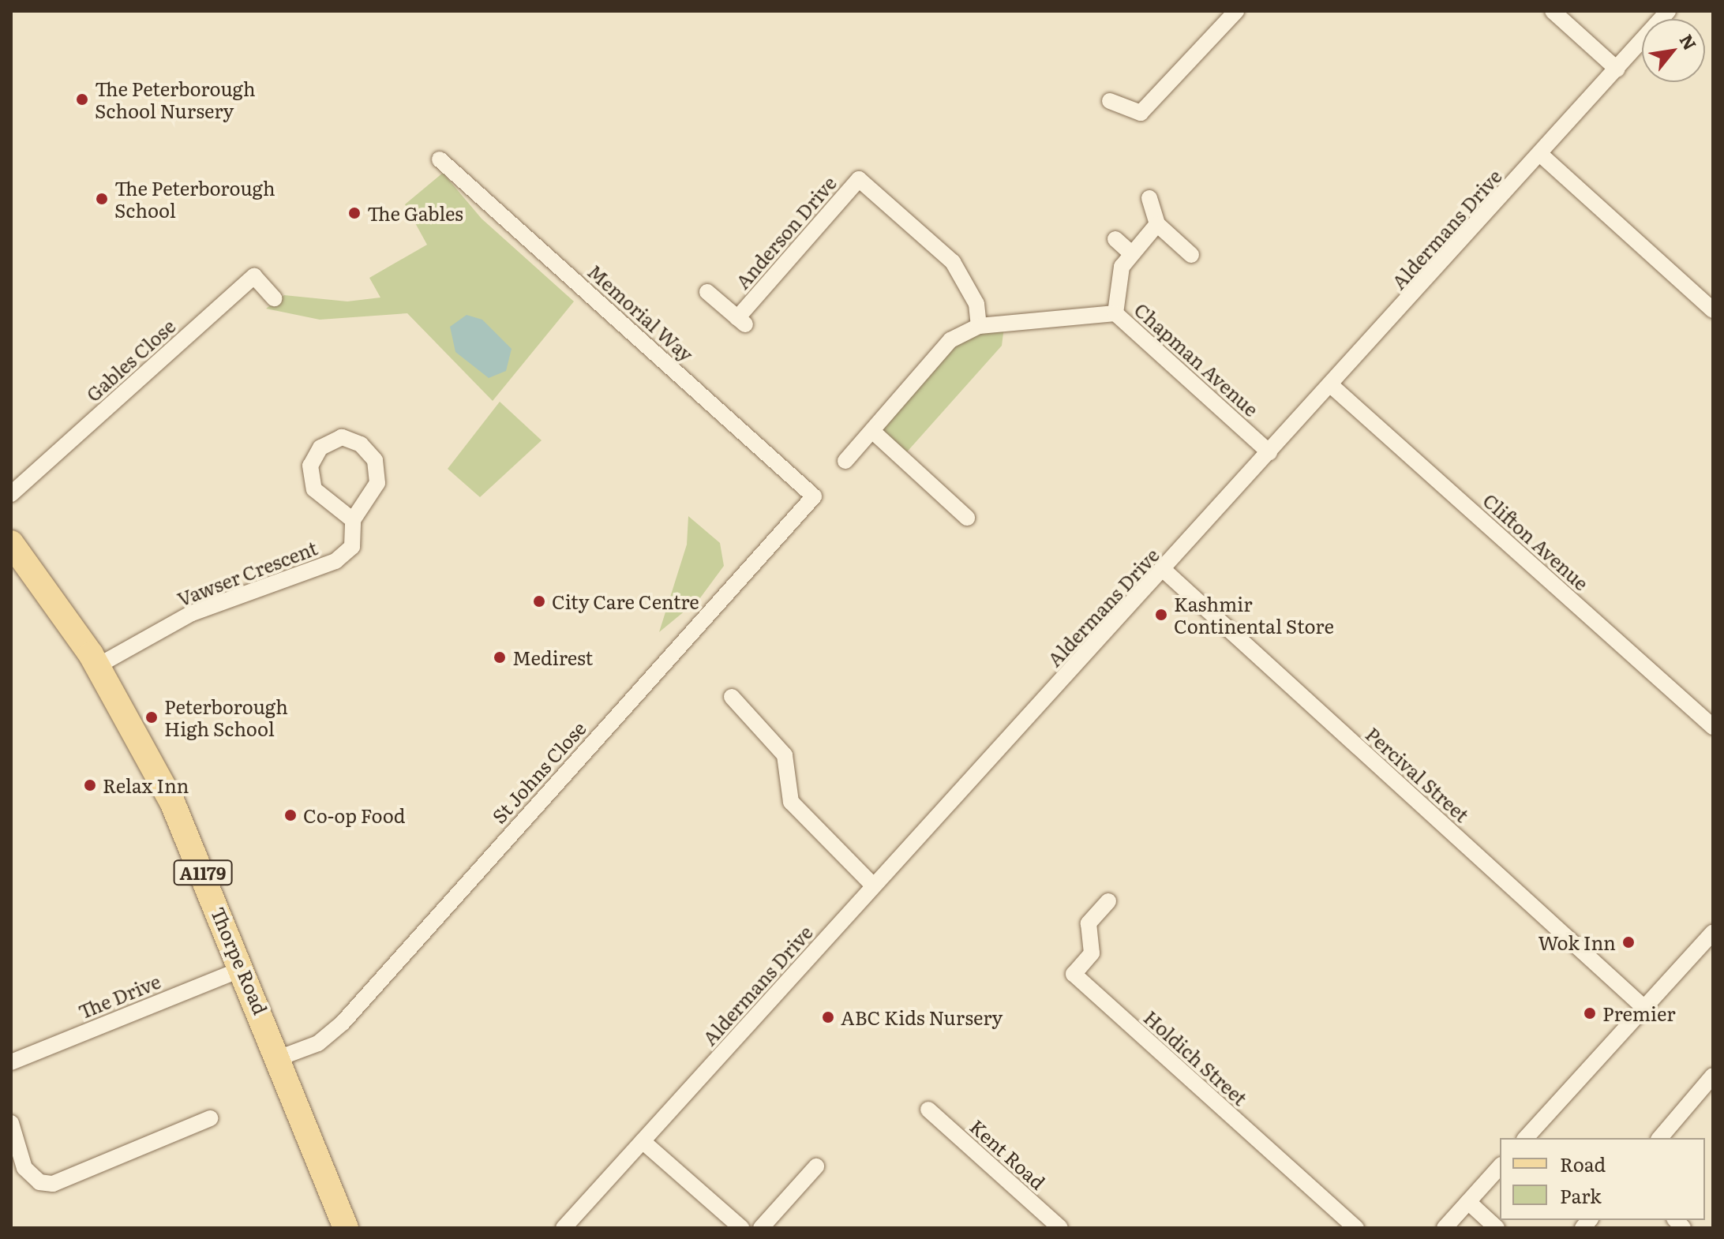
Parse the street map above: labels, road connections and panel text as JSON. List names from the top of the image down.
{
  "streets": {
    "main road": ["A1179", "Thorpe Road"],
    "street": [
      "Aldermans Drive",
      "Anderson Drive",
      "Memorial Way",
      "Chapman Avenue",
      "Gables Close",
      "Clifton Avenue",
      "Vawser Crescent",
      "St Johns Close",
      "Percival Street",
      "The Drive",
      "Holdich Street",
      "Kent Road"
    ]
  },
  "crossings": [
    ["Aldermans Drive", "Chapman Avenue"],
    ["Aldermans Drive", "Clifton Avenue"],
    ["Aldermans Drive", "Percival Street"],
    ["Anderson Drive", "Chapman Avenue"],
    ["Memorial Way", "St Johns Close"],
    ["Vawser Crescent", "Thorpe Road"],
    ["St Johns Close", "Thorpe Road"],
    ["Thorpe Road", "The Drive"]
  ],
  "places": [
    "The Peterborough School Nursery",
    "The Peterborough School",
    "The Gables",
    "City Care Centre",
    "Kashmir Continental Store",
    "Medirest",
    "Peterborough High School",
    "Relax Inn",
    "Co-op Food",
    "Wok Inn",
    "Premier",
    "ABC Kids Nursery"
  ],
  "legend": ["Road", "Park"],
  "north": "top right"
}
